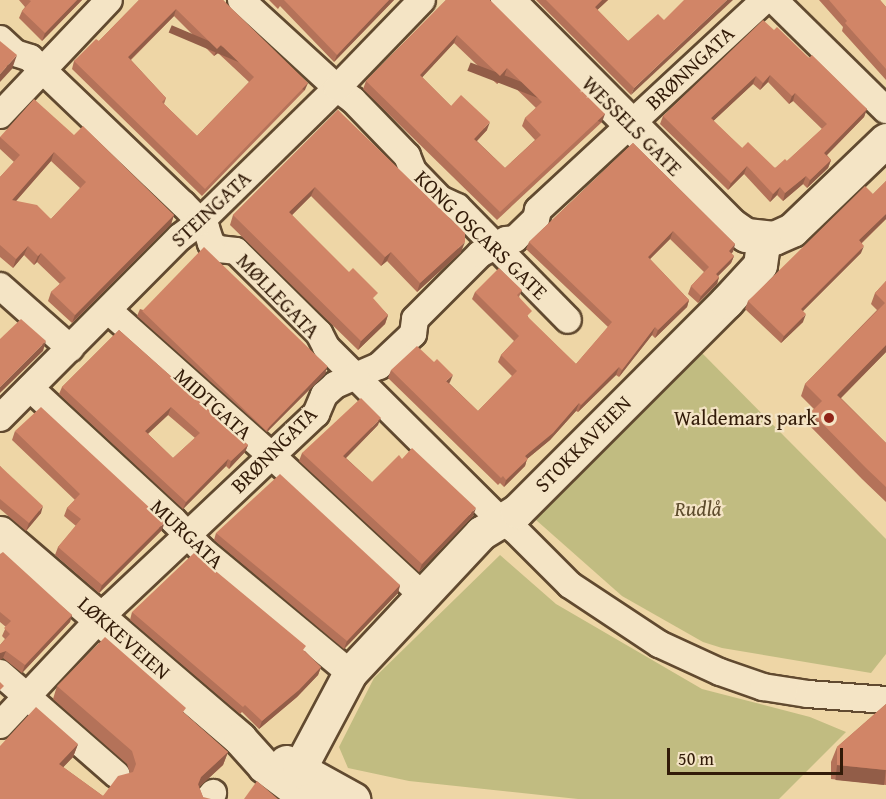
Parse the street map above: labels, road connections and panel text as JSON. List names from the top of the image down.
{
  "streets": {
    "main road": ["WESSELS GATE", "STOKKAVEIEN", "LØKKEVEIEN"],
    "street": [
      "BRØNNGATA",
      "STEINGATA",
      "KONG OSCARS GATE",
      "MØLLEGATA",
      "MIDTGATA",
      "MURGATA"
    ]
  },
  "crossings": [
    ["BRØNNGATA", "WESSELS GATE"],
    ["BRØNNGATA", "KONG OSCARS GATE"],
    ["BRØNNGATA", "MØLLEGATA"],
    ["BRØNNGATA", "MIDTGATA"],
    ["BRØNNGATA", "MURGATA"],
    ["BRØNNGATA", "LØKKEVEIEN"],
    ["WESSELS GATE", "STOKKAVEIEN"],
    ["STEINGATA", "KONG OSCARS GATE"],
    ["STEINGATA", "MØLLEGATA"],
    ["STEINGATA", "MIDTGATA"],
    ["STEINGATA", "MURGATA"],
    ["MØLLEGATA", "STOKKAVEIEN"],
    ["MIDTGATA", "STOKKAVEIEN"],
    ["STOKKAVEIEN", "MURGATA"],
    ["STOKKAVEIEN", "LØKKEVEIEN"]
  ],
  "parks": ["Rudlå"],
  "places": ["Waldemars park"],
  "scale_bar": "50 m"
}
